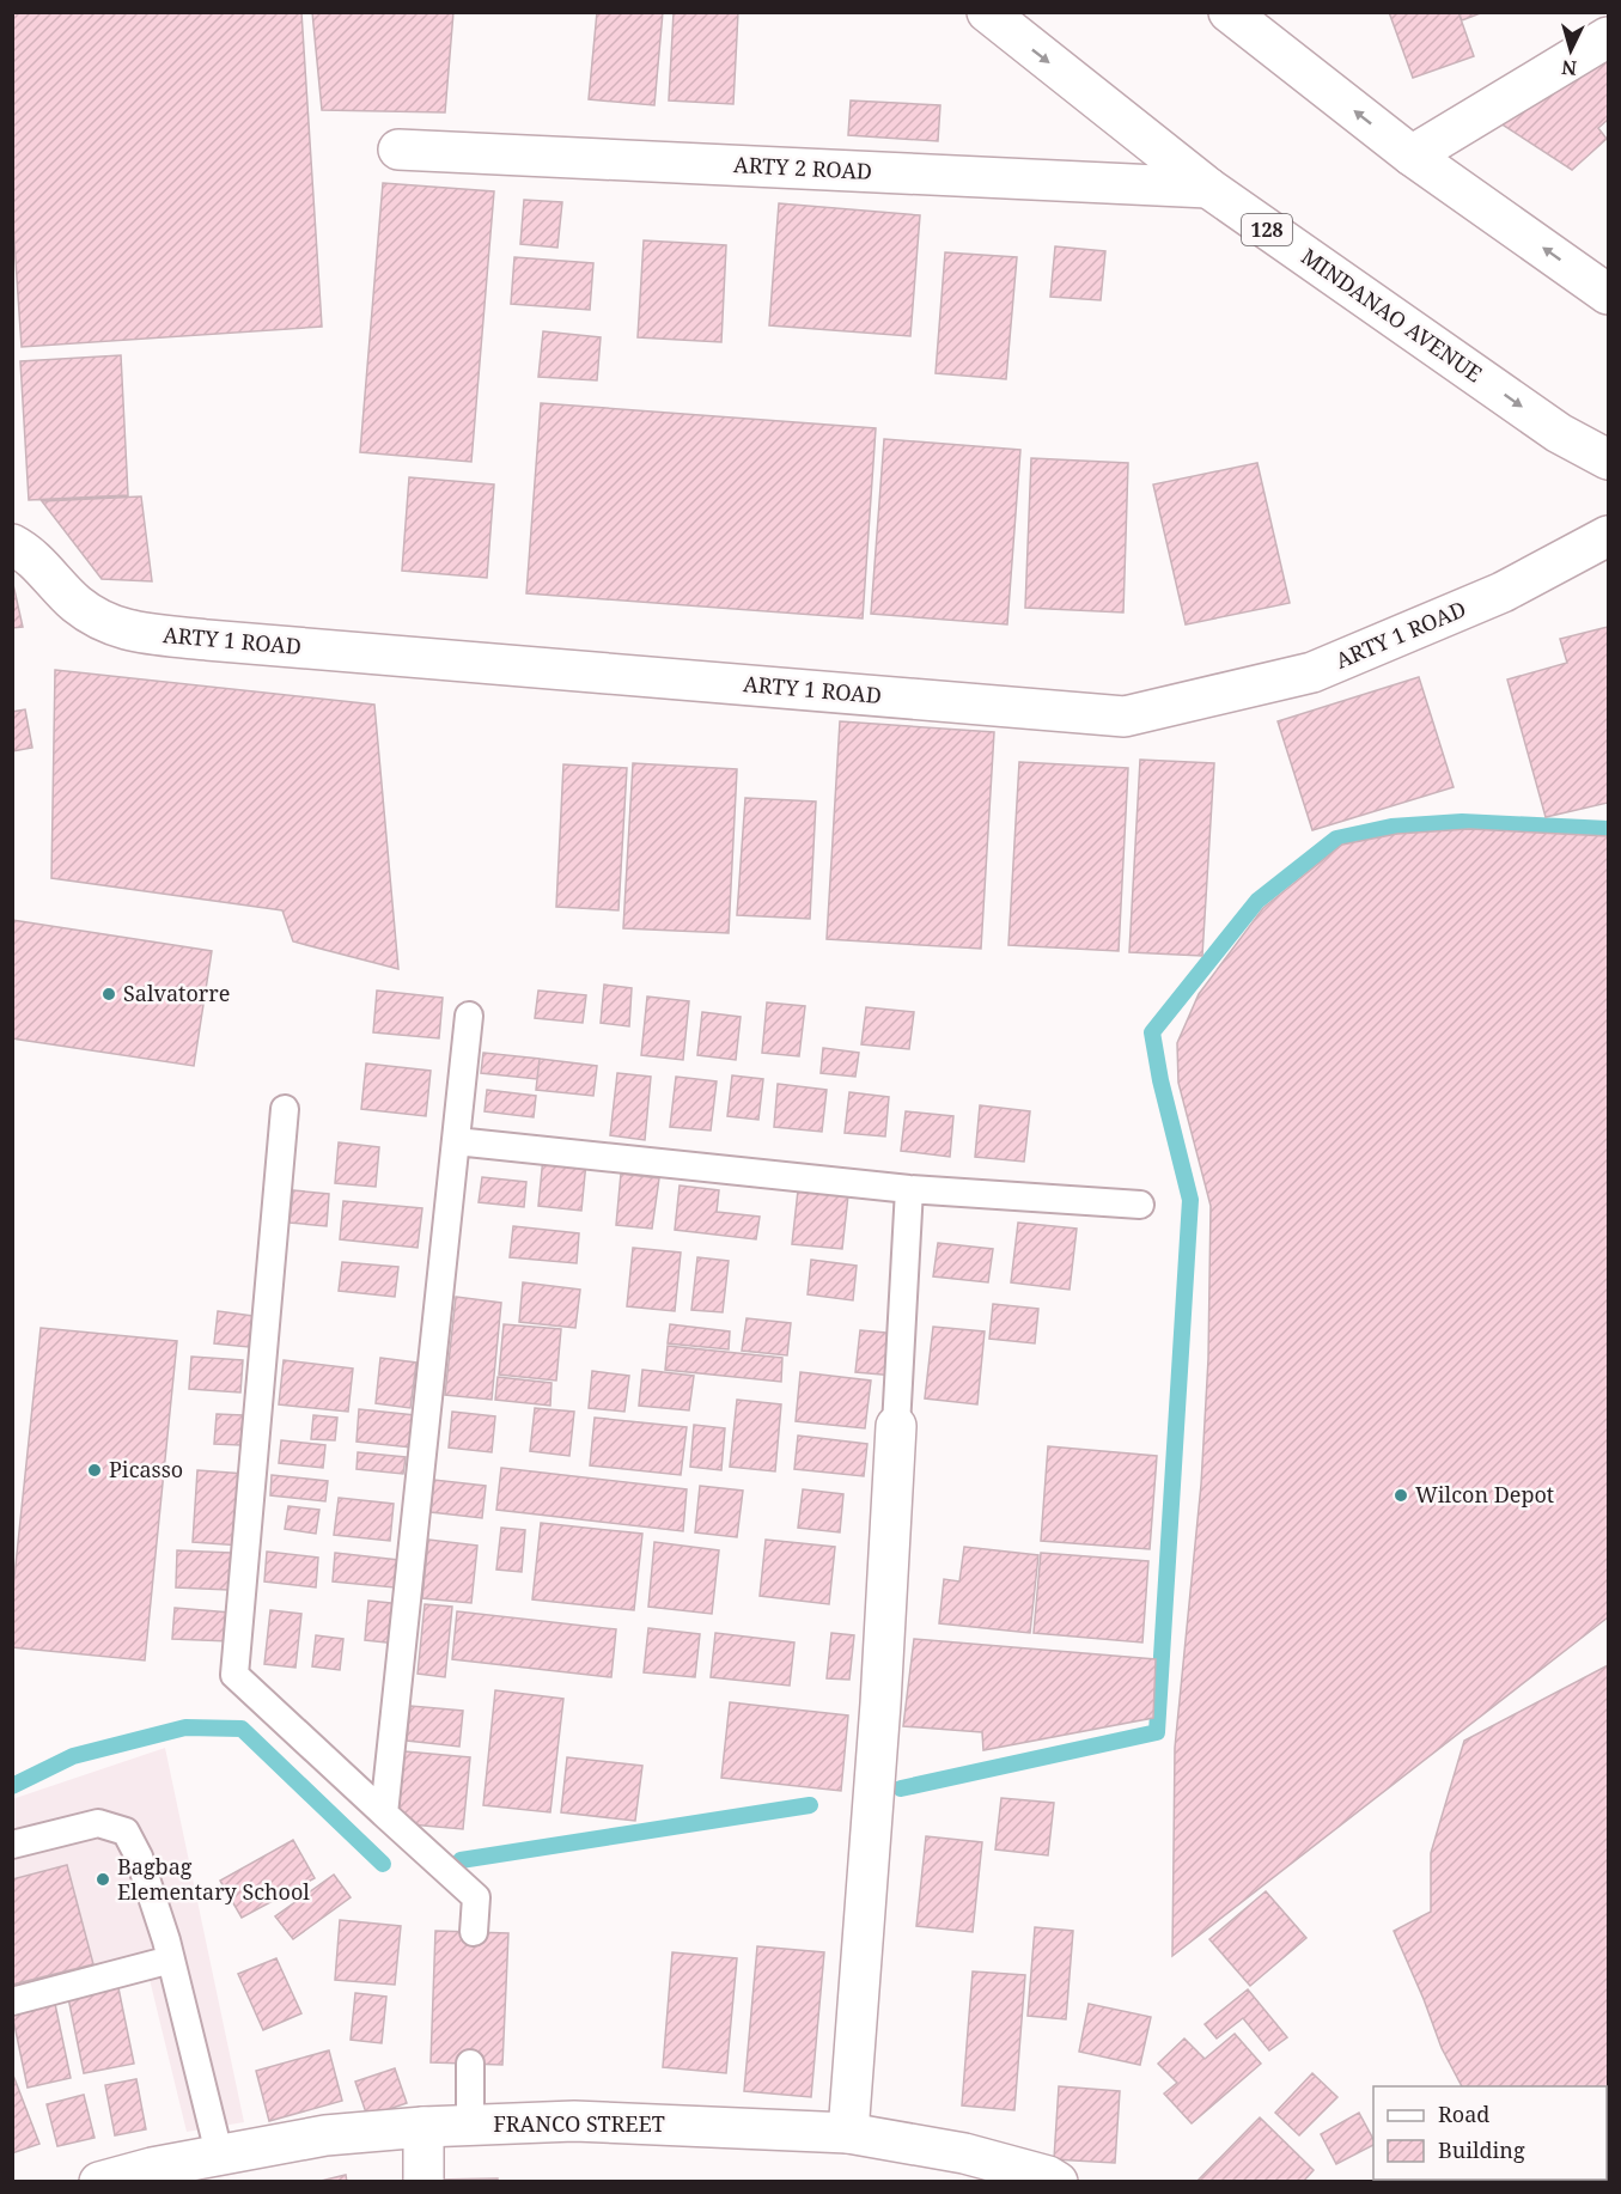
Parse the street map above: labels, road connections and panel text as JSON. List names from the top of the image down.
{
  "streets": {
    "street": [
      "ARTY 2 ROAD",
      "128",
      "MINDANAO AVENUE",
      "ARTY 1 ROAD",
      "FRANCO STREET"
    ]
  },
  "crossings": [
    ["ARTY 2 ROAD", "MINDANAO AVENUE"]
  ],
  "places": [
    "Salvatorre",
    "Picasso",
    "Wilcon Depot",
    "Bagbag Elementary School"
  ],
  "legend": ["Road", "Building"],
  "north": "bottom"
}
